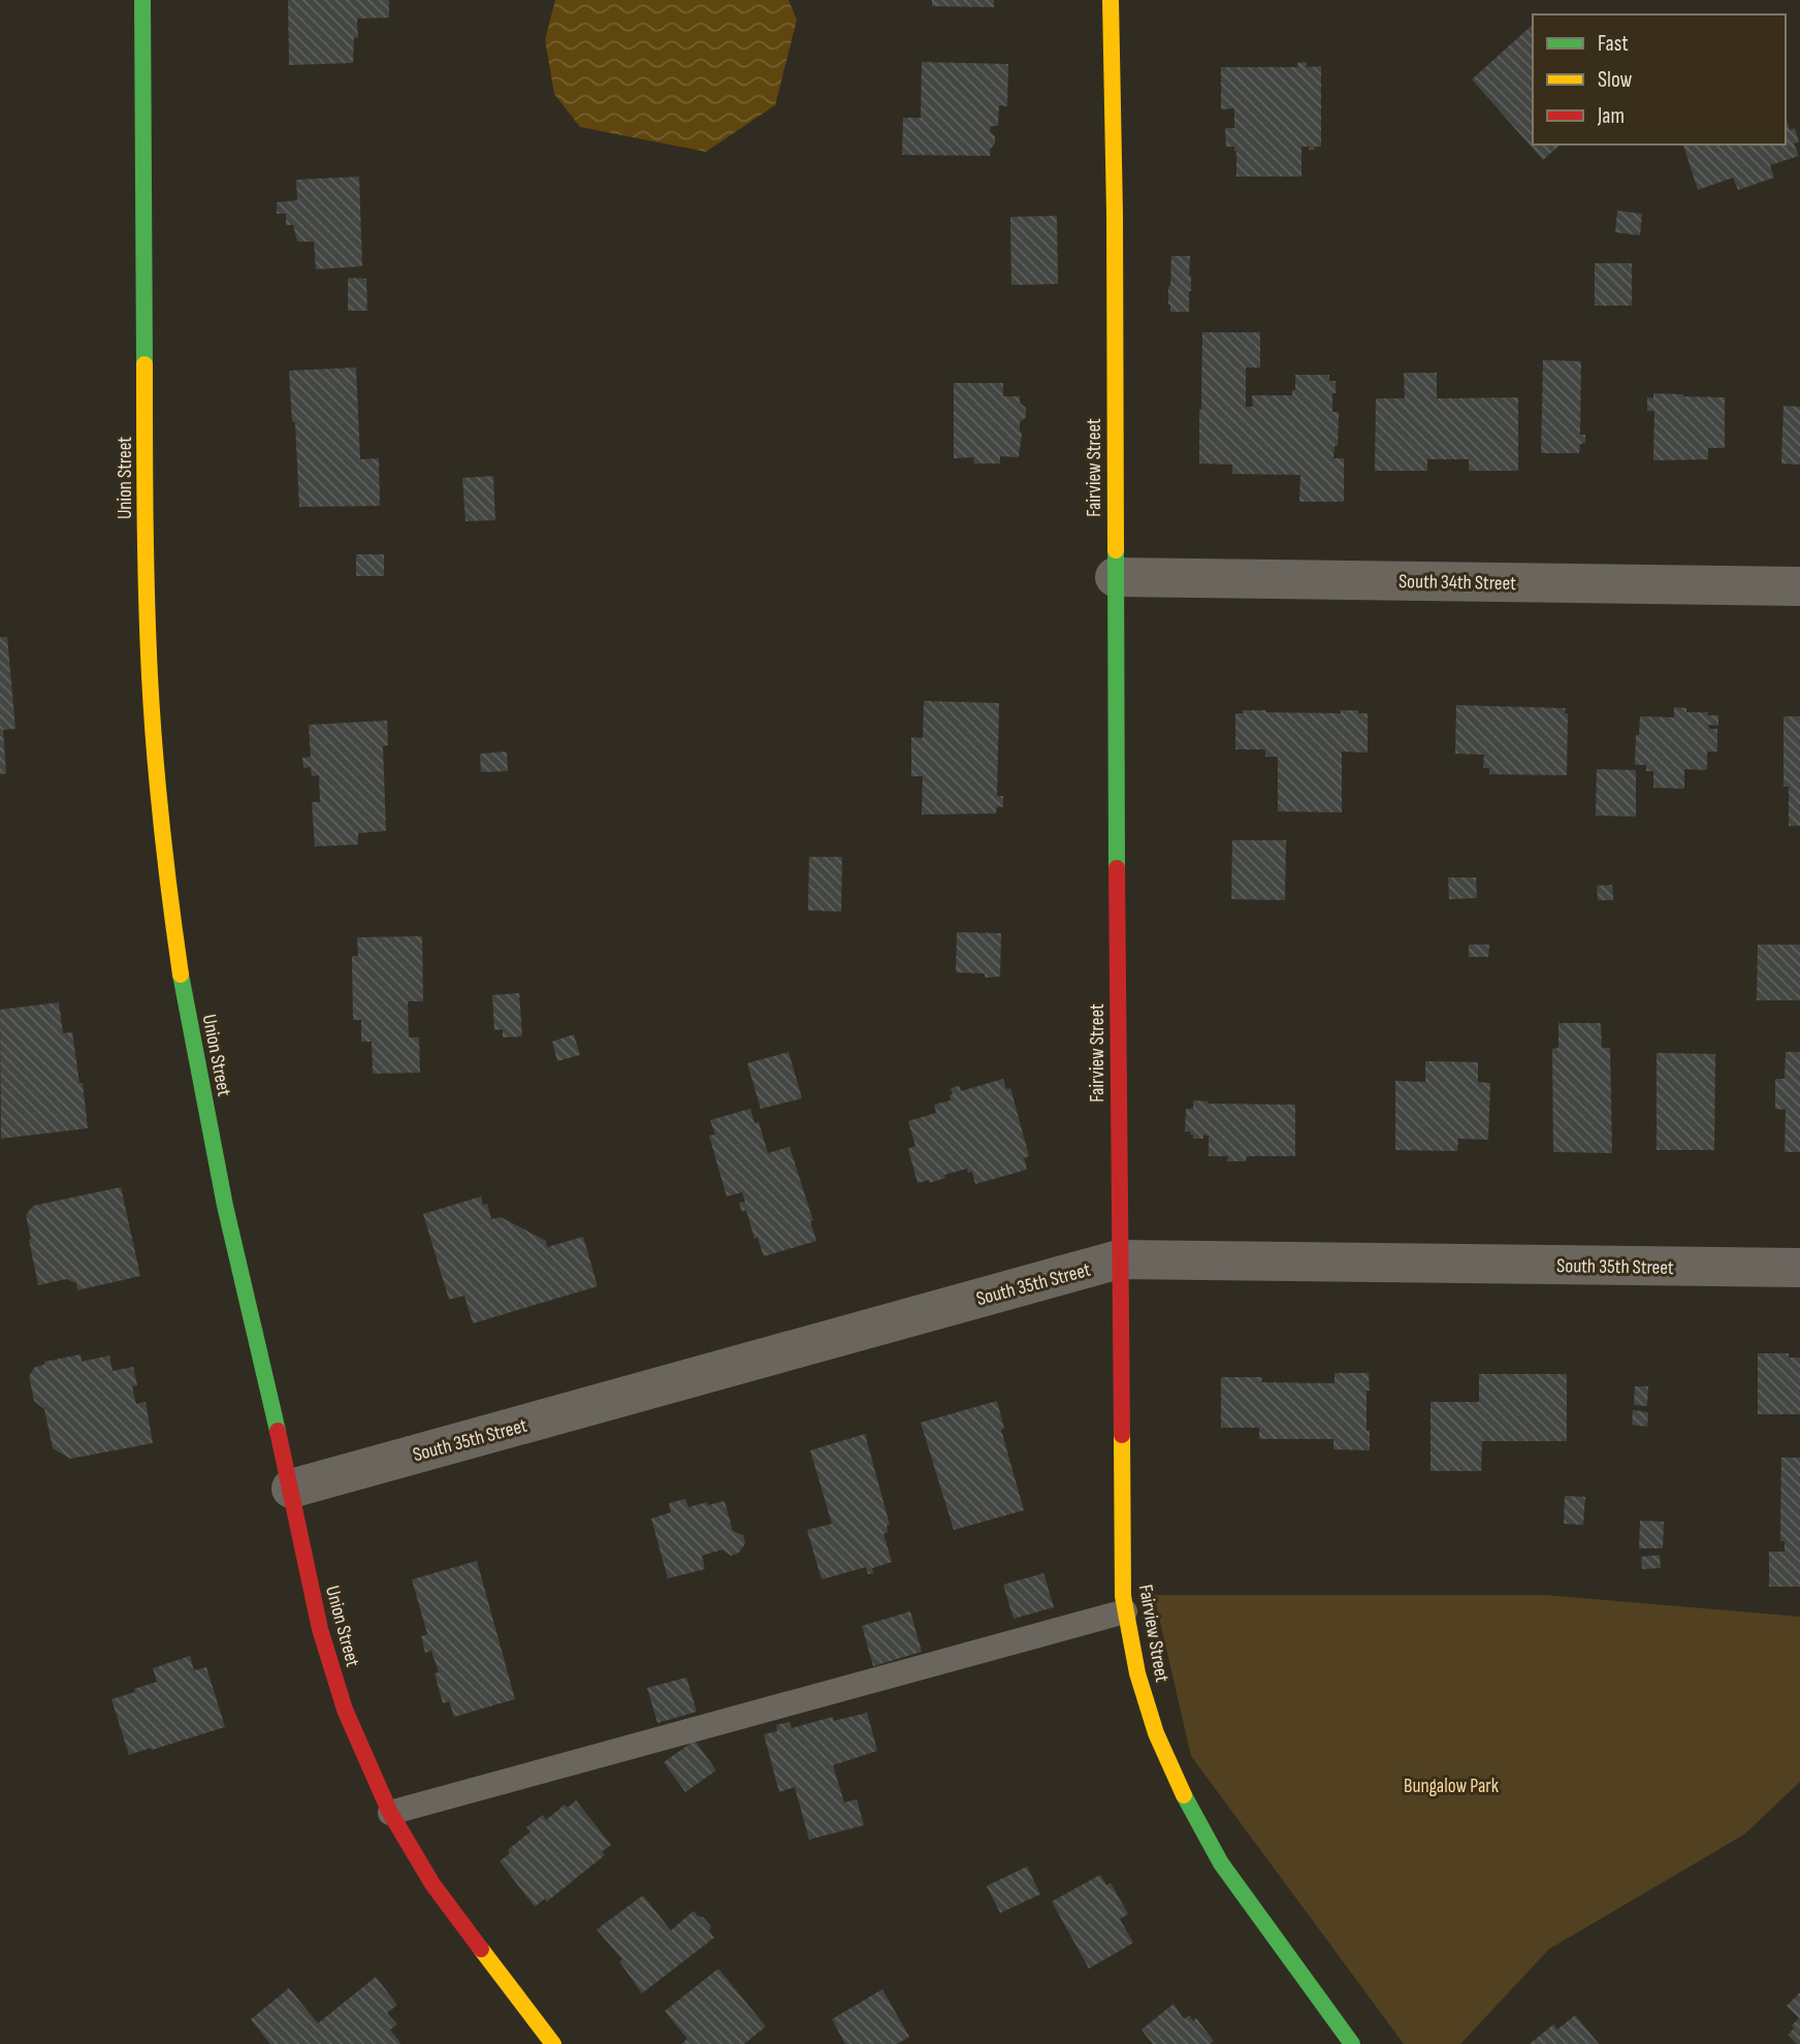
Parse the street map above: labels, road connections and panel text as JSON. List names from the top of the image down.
{
  "streets": {
    "street": [
      "Fairview Street",
      "Union Street",
      "South 34th Street",
      "South 35th Street"
    ]
  },
  "crossings": [
    ["Fairview Street", "South 34th Street"],
    ["Fairview Street", "South 35th Street"],
    ["Union Street", "South 35th Street"]
  ],
  "parks": ["Bungalow Park"],
  "legend": ["Fast", "Slow", "Jam"]
}
